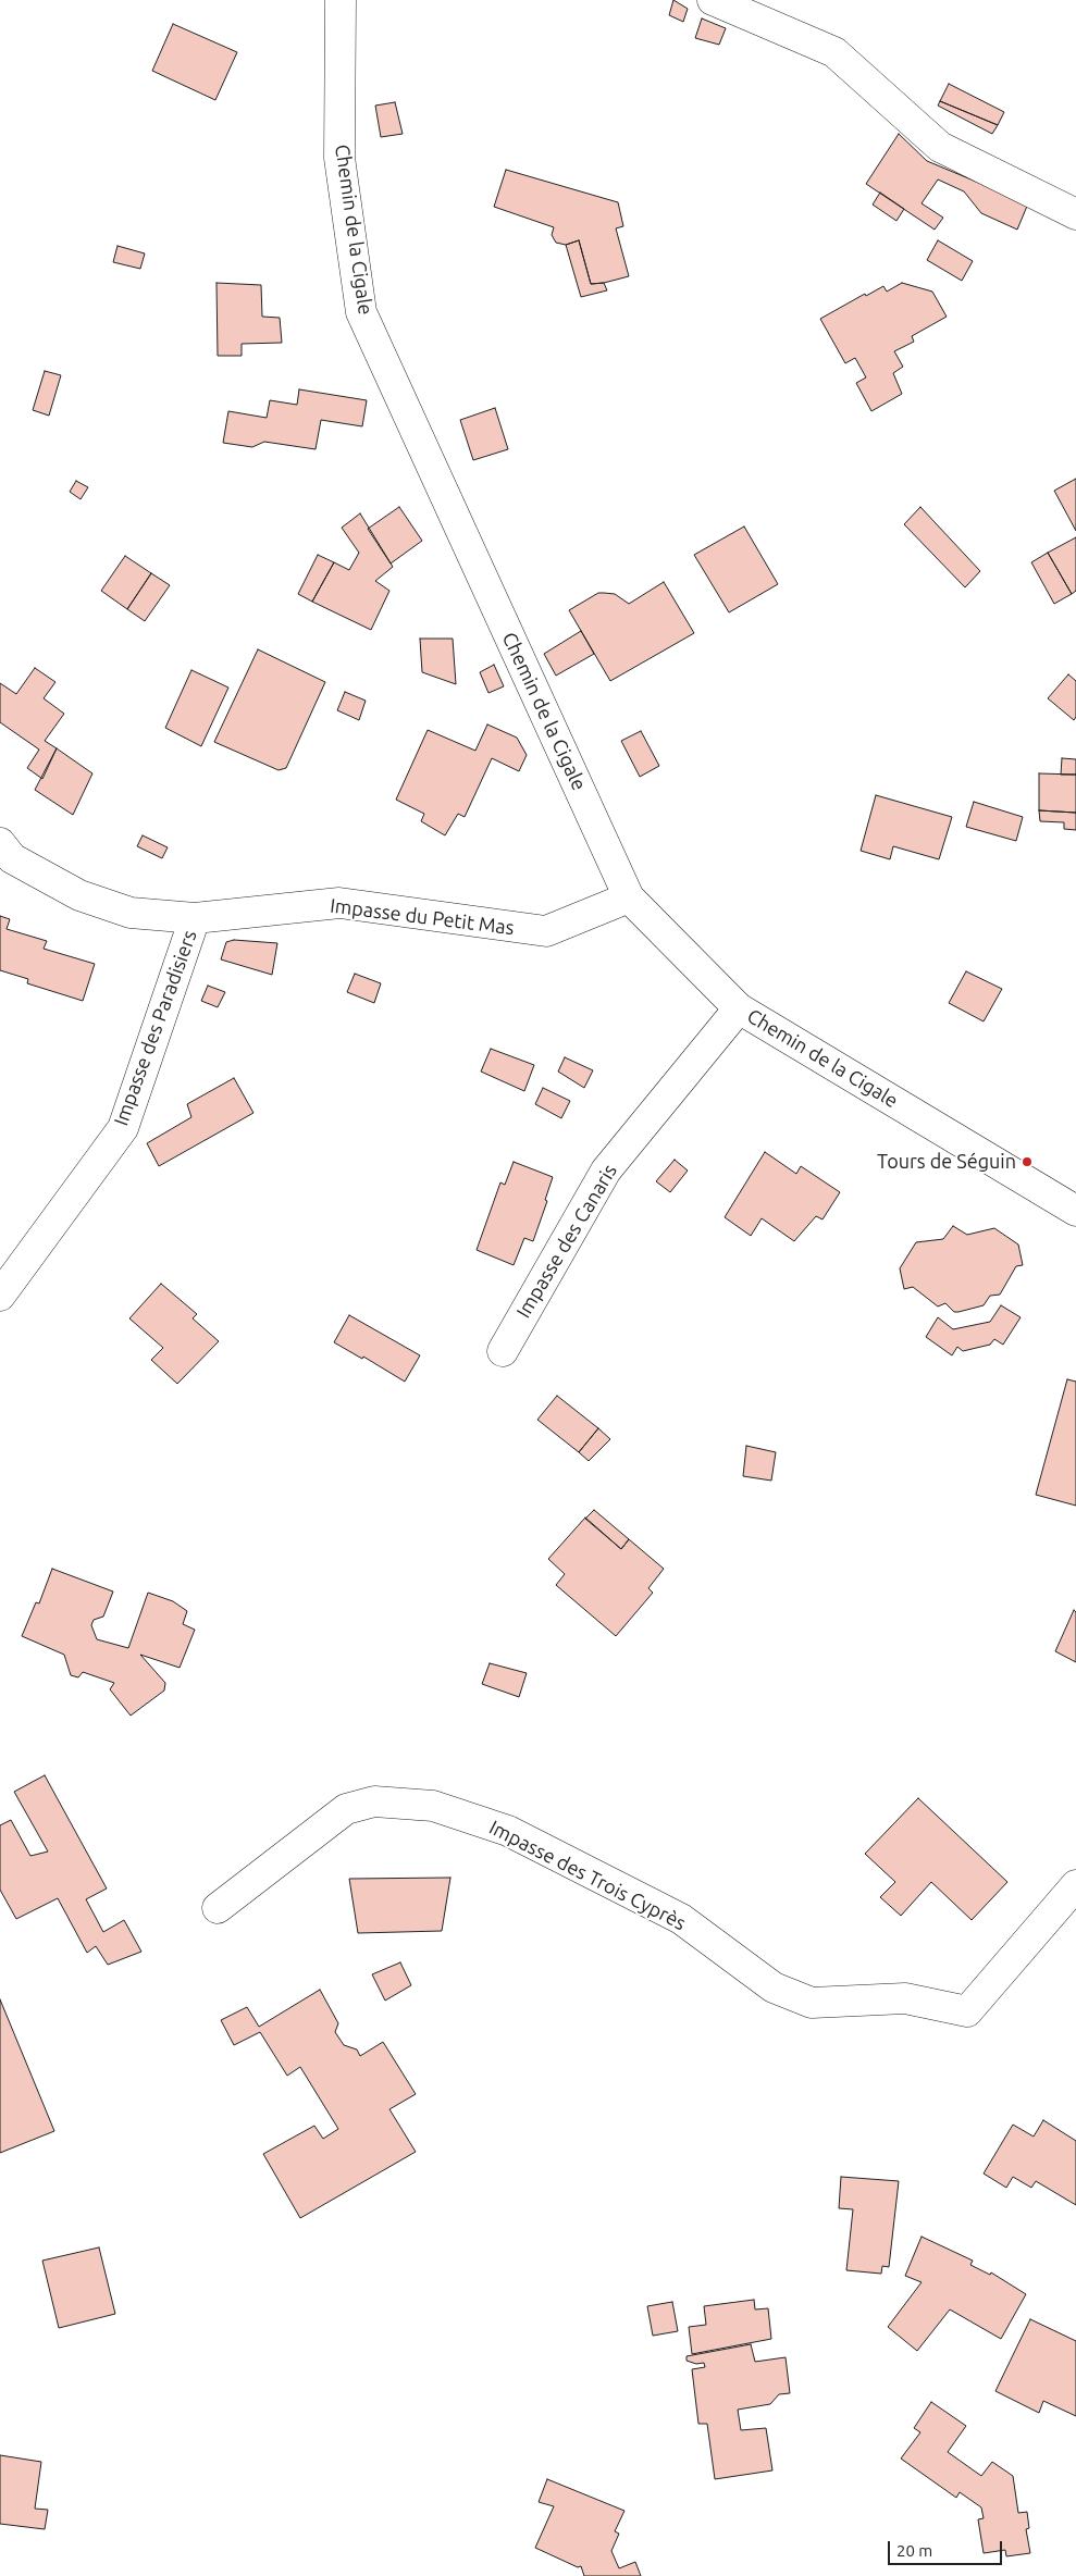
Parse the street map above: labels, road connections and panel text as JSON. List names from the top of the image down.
{
  "streets": {
    "street": [
      "Chemin de la Cigale",
      "Impasse du Petit Mas",
      "Impasse des Paradisiers",
      "Impasse des Canaris",
      "Impasse des Trois Cyprès"
    ]
  },
  "crossings": [
    ["Chemin de la Cigale", "Impasse du Petit Mas"],
    ["Chemin de la Cigale", "Impasse des Canaris"],
    ["Impasse du Petit Mas", "Impasse des Paradisiers"]
  ],
  "places": ["Tours de Séguin"],
  "scale_bar": "20 m"
}
